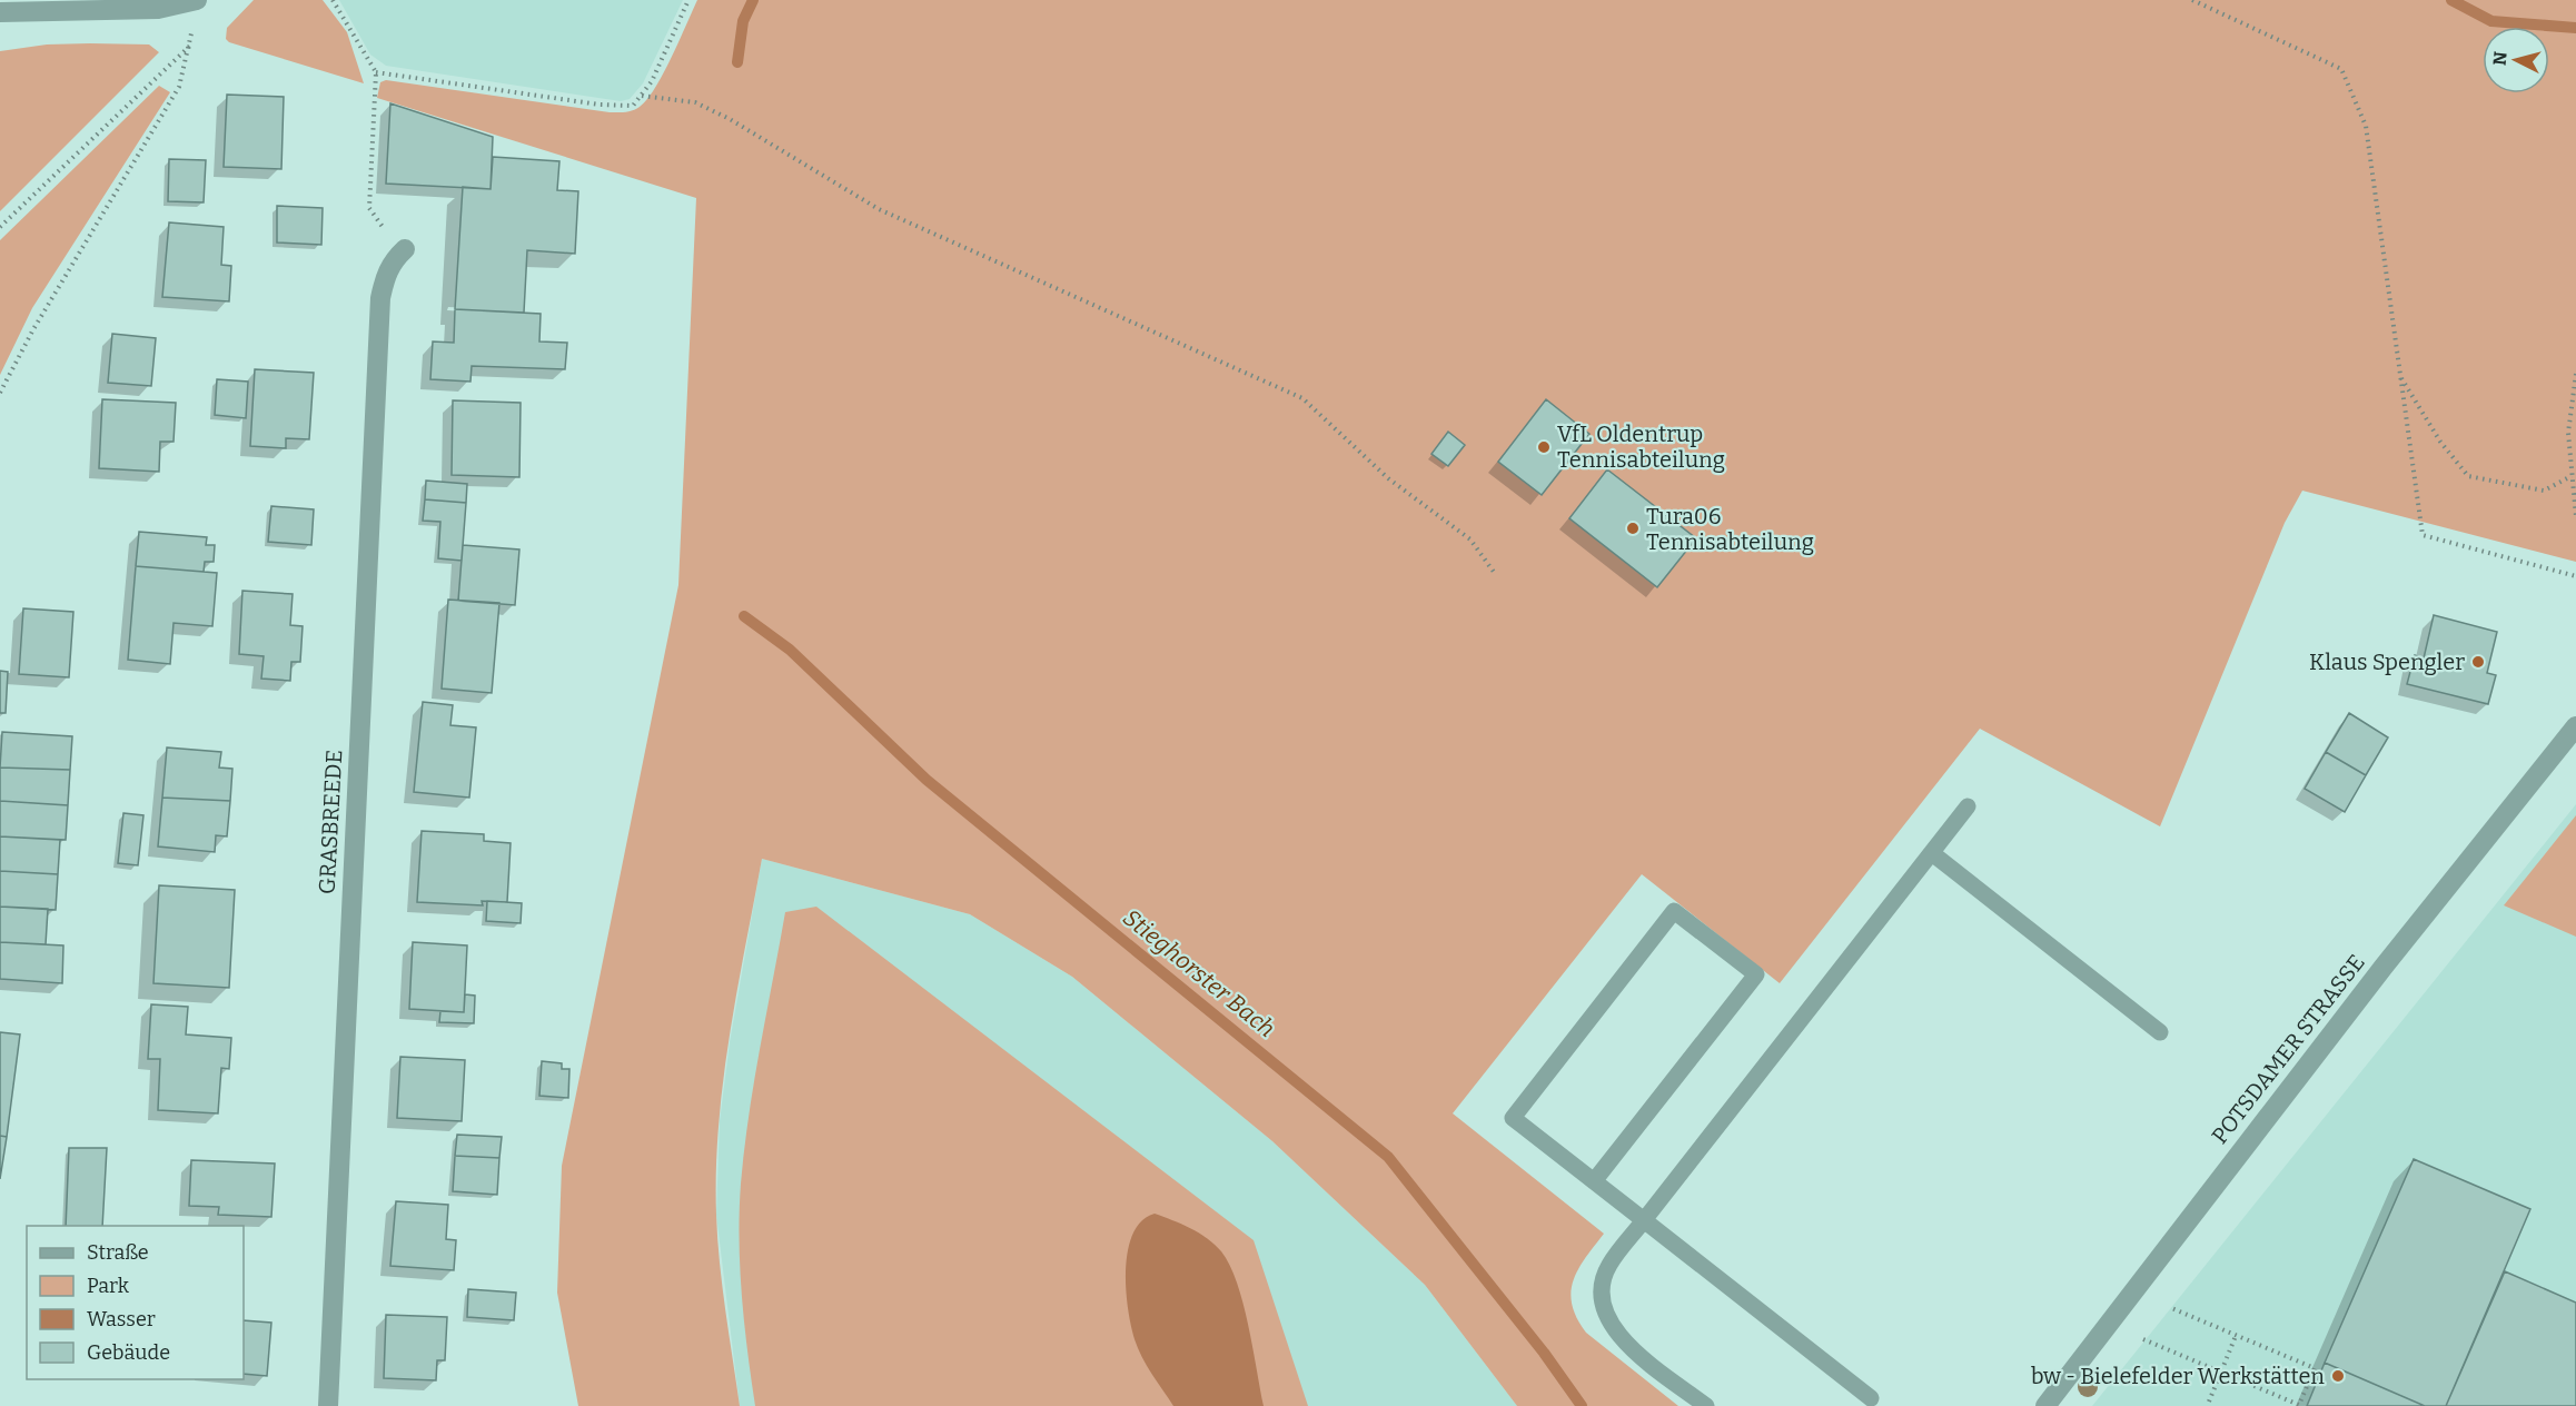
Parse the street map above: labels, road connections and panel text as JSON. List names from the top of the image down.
{
  "streets": {
    "street": ["GRASBREEDE", "POTSDAMER STRASSE"]
  },
  "water": ["Stieghorster Bach"],
  "places": [
    "VfL Oldentrup Tennisabteilung",
    "Tura06 Tennisabteilung",
    "Klaus Spengler",
    "bw - Bielefelder Werkstätten"
  ],
  "legend": [
    "Straße",
    "Park",
    "Wasser",
    "Gebäude"
  ],
  "north": "left"
}
